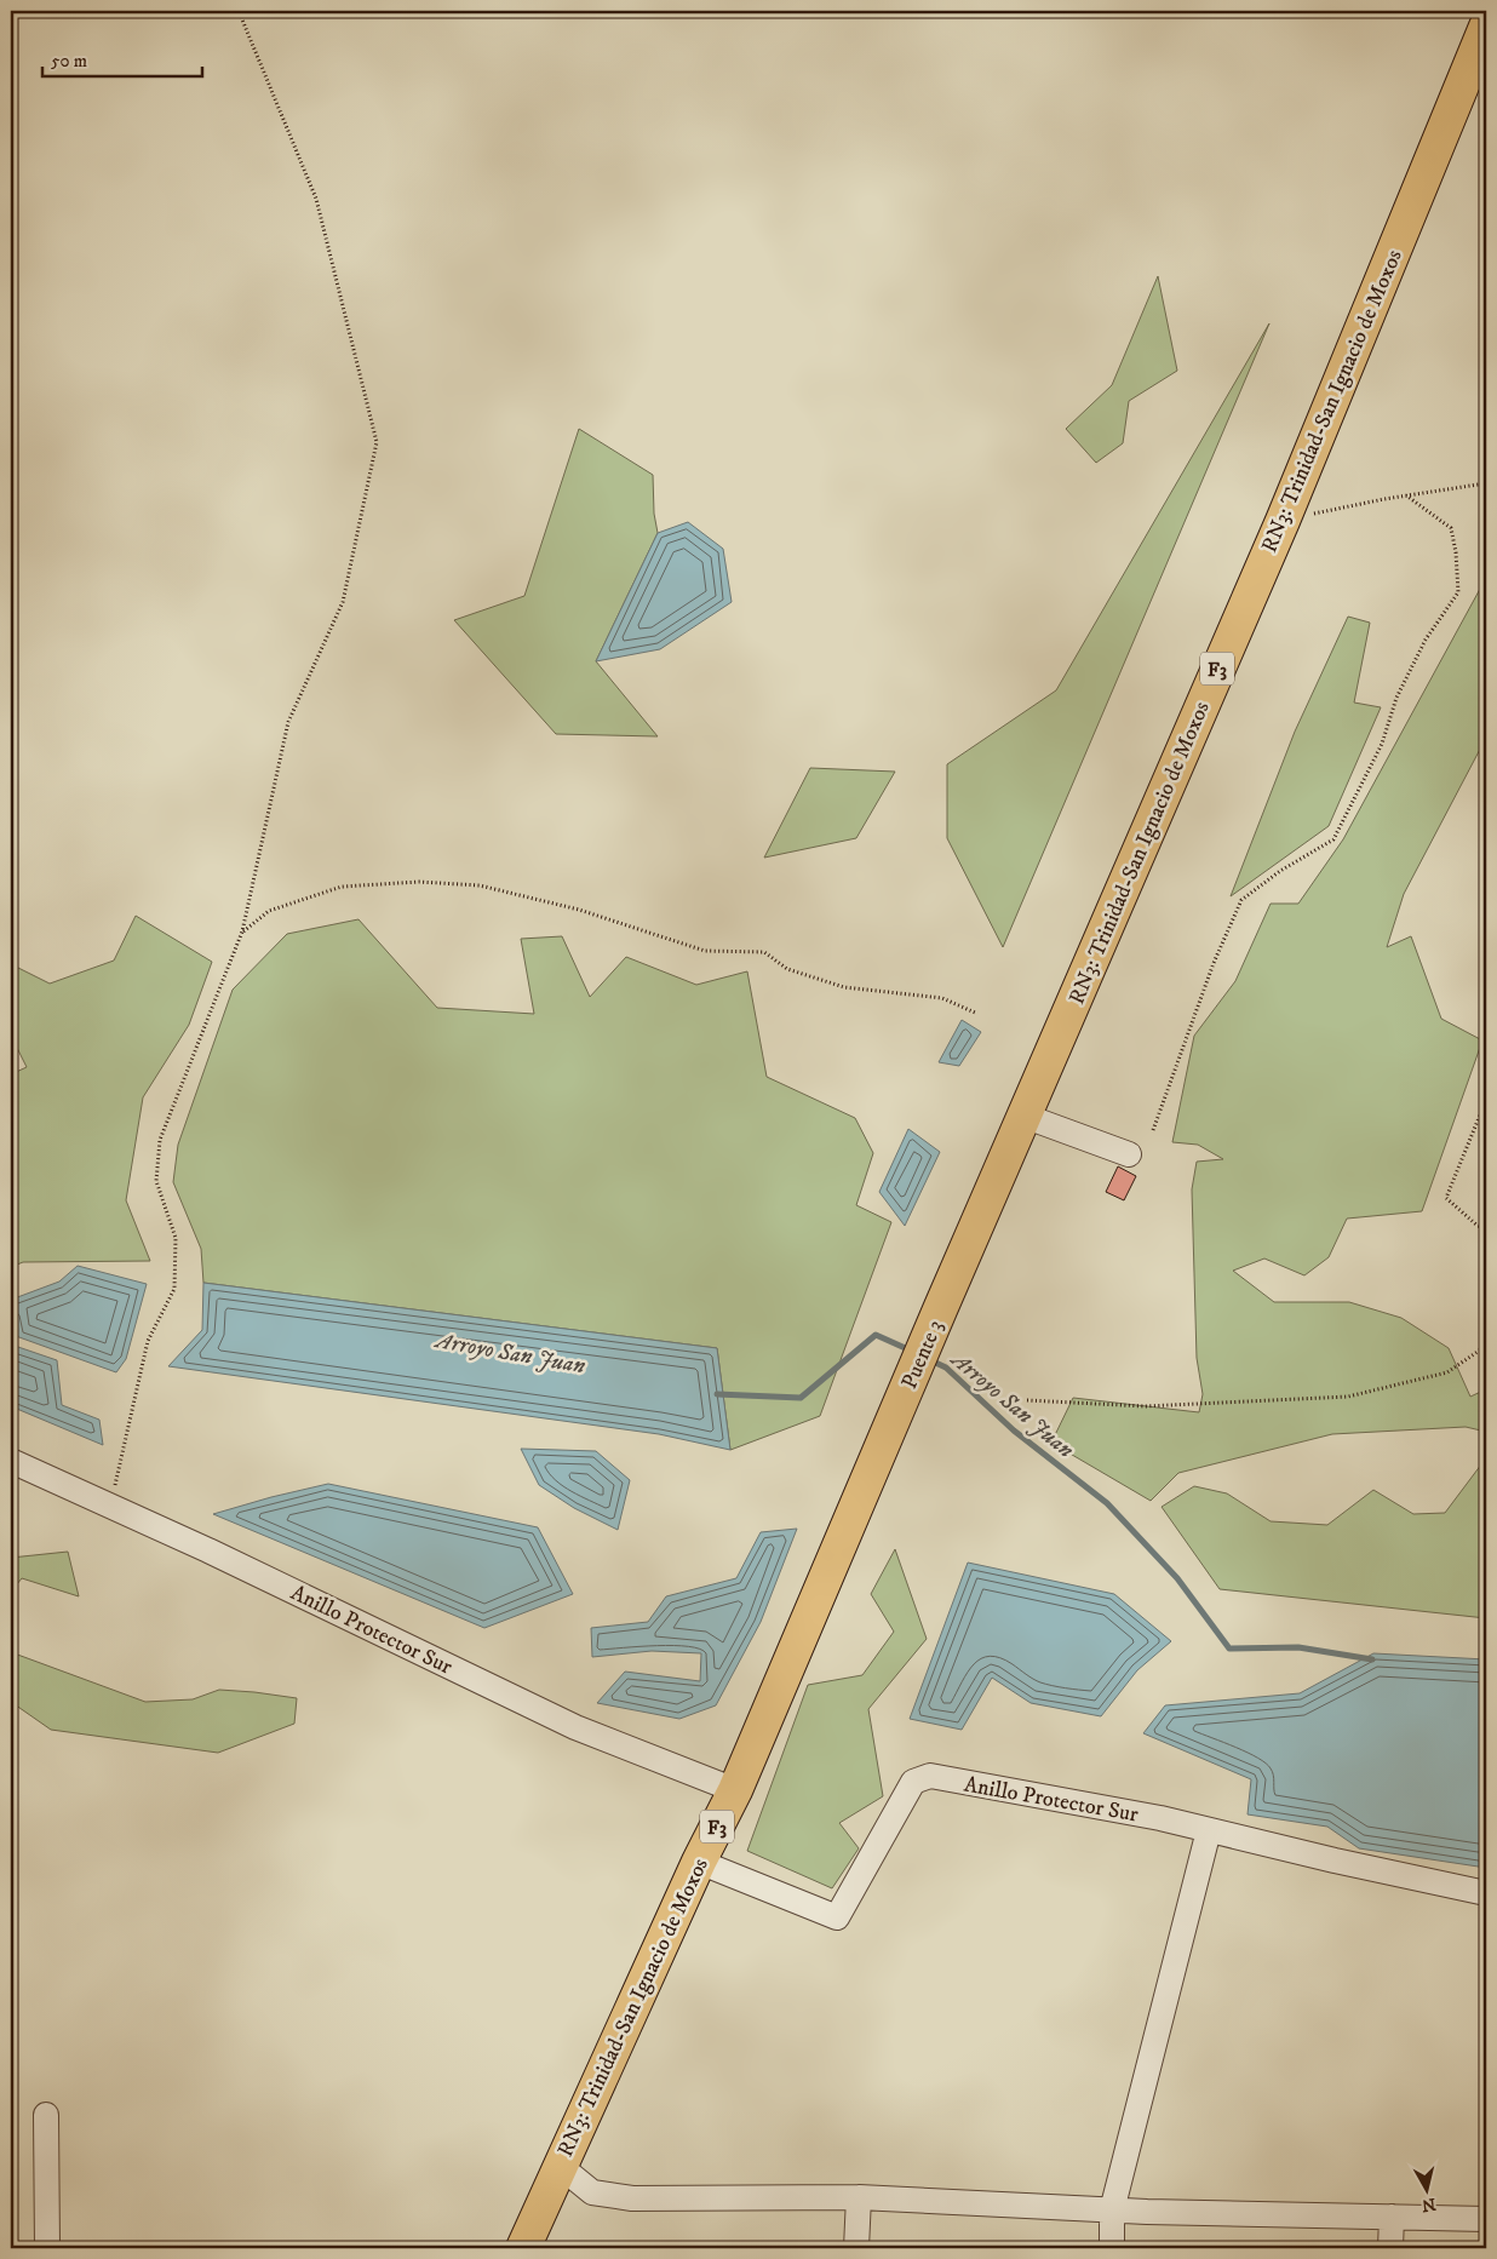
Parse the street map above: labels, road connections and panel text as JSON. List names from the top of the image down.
{
  "streets": {
    "highway": ["RN3: Trinidad-San Ignacio de Moxos", "F3", "Puente 3"],
    "street": ["Anillo Protector Sur"]
  },
  "crossings": [
    ["RN3: Trinidad-San Ignacio de Moxos", "Puente 3"],
    ["RN3: Trinidad-San Ignacio de Moxos", "Anillo Protector Sur"]
  ],
  "water": ["Arroyo San Juan"],
  "scale_bar": "50 m",
  "north": "bottom"
}
